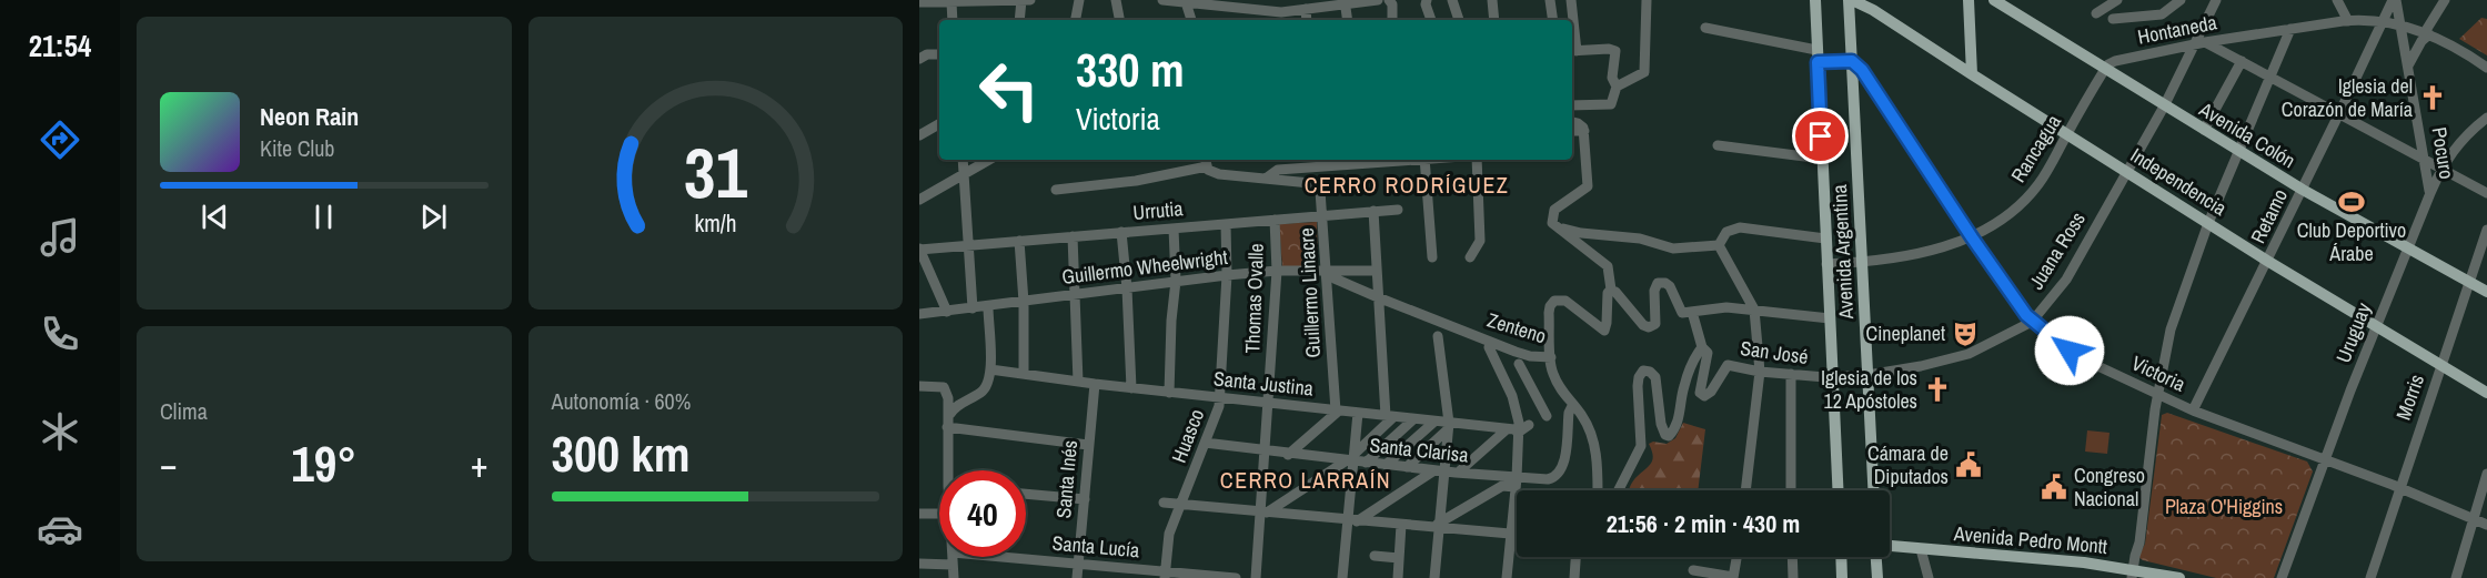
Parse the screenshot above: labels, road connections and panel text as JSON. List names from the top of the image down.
{
  "streets": {
    "main road": [
      "Avenida Colón",
      "Independencia",
      "Avenida Argentina",
      "Avenida Pedro Montt"
    ],
    "street": [
      "Hontaneda",
      "Rancagua",
      "Pocuro",
      "Urrutia",
      "Retamo",
      "Juana Ross",
      "Guillermo Wheelwright",
      "Guillermo Linacre",
      "Thomas Ovalle",
      "Zenteno",
      "Uruguay",
      "San José",
      "Victoria",
      "Santa Justina",
      "Morris",
      "Huasco",
      "Santa Clarisa",
      "Santa Inés",
      "Santa Lucía"
    ]
  },
  "crossings": [
    ["Hontaneda", "Avenida Colón"],
    ["Hontaneda", "Rancagua"],
    ["Hontaneda", "Pocuro"],
    ["Hontaneda", "Retamo"],
    ["Hontaneda", "Juana Ross"],
    ["Avenida Colón", "Rancagua"],
    ["Avenida Colón", "Retamo"],
    ["Avenida Colón", "Juana Ross"],
    ["Avenida Colón", "Uruguay"],
    ["Avenida Colón", "Morris"],
    ["Rancagua", "Independencia"],
    ["Rancagua", "Avenida Argentina"],
    ["Rancagua", "Victoria"],
    ["Pocuro", "Retamo"],
    ["Pocuro", "Uruguay"],
    ["Independencia", "Retamo"],
    ["Independencia", "Juana Ross"],
    ["Independencia", "Avenida Argentina"],
    ["Independencia", "Uruguay"],
    ["Independencia", "Morris"],
    ["Urrutia", "Guillermo Linacre"],
    ["Urrutia", "Thomas Ovalle"],
    ["Urrutia", "Huasco"],
    ["Retamo", "Victoria"],
    ["Juana Ross", "Avenida Argentina"],
    ["Juana Ross", "San José"],
    ["Juana Ross", "Victoria"],
    ["Avenida Argentina", "San José"],
    ["Avenida Argentina", "Victoria"],
    ["Guillermo Wheelwright", "Guillermo Linacre"],
    ["Guillermo Wheelwright", "Thomas Ovalle"],
    ["Guillermo Wheelwright", "Zenteno"],
    ["Guillermo Wheelwright", "Huasco"],
    ["Guillermo Linacre", "Zenteno"],
    ["Guillermo Linacre", "Santa Justina"],
    ["Thomas Ovalle", "Santa Justina"],
    ["Thomas Ovalle", "Santa Clarisa"],
    ["Uruguay", "Victoria"],
    ["Victoria", "Morris"],
    ["Santa Justina", "Huasco"],
    ["Santa Justina", "Santa Inés"],
    ["Huasco", "Santa Clarisa"],
    ["Huasco", "Santa Lucía"],
    ["Santa Inés", "Santa Lucía"]
  ],
  "districts": ["CERRO RODRÍGUEZ", "CERRO LARRAÍN"],
  "parks": ["Plaza O'Higgins"],
  "places": {
    "church": ["Iglesia del Corazón de María", "Iglesia de los 12 Apóstoles"],
    "sports": ["Club Deportivo Árabe"],
    "theatre": ["Cineplanet"],
    "public building": ["Cámara de Diputados", "Congreso Nacional"]
  },
  "page": {
    "tabs": "21:54",
    "turn": ["330 m", "Victoria"],
    "song": ["Neon Rain", "Kite Club"],
    "tile": [
      "Clima",
      ["Autonomía · 60%", "300 km"]
    ],
    "heat": ["−", "19°", "+"],
    "limit": "40",
    "trip": "21:56 · 2 min · 430 m",
    "gauge": ["31", "km/h"]
  }
}
